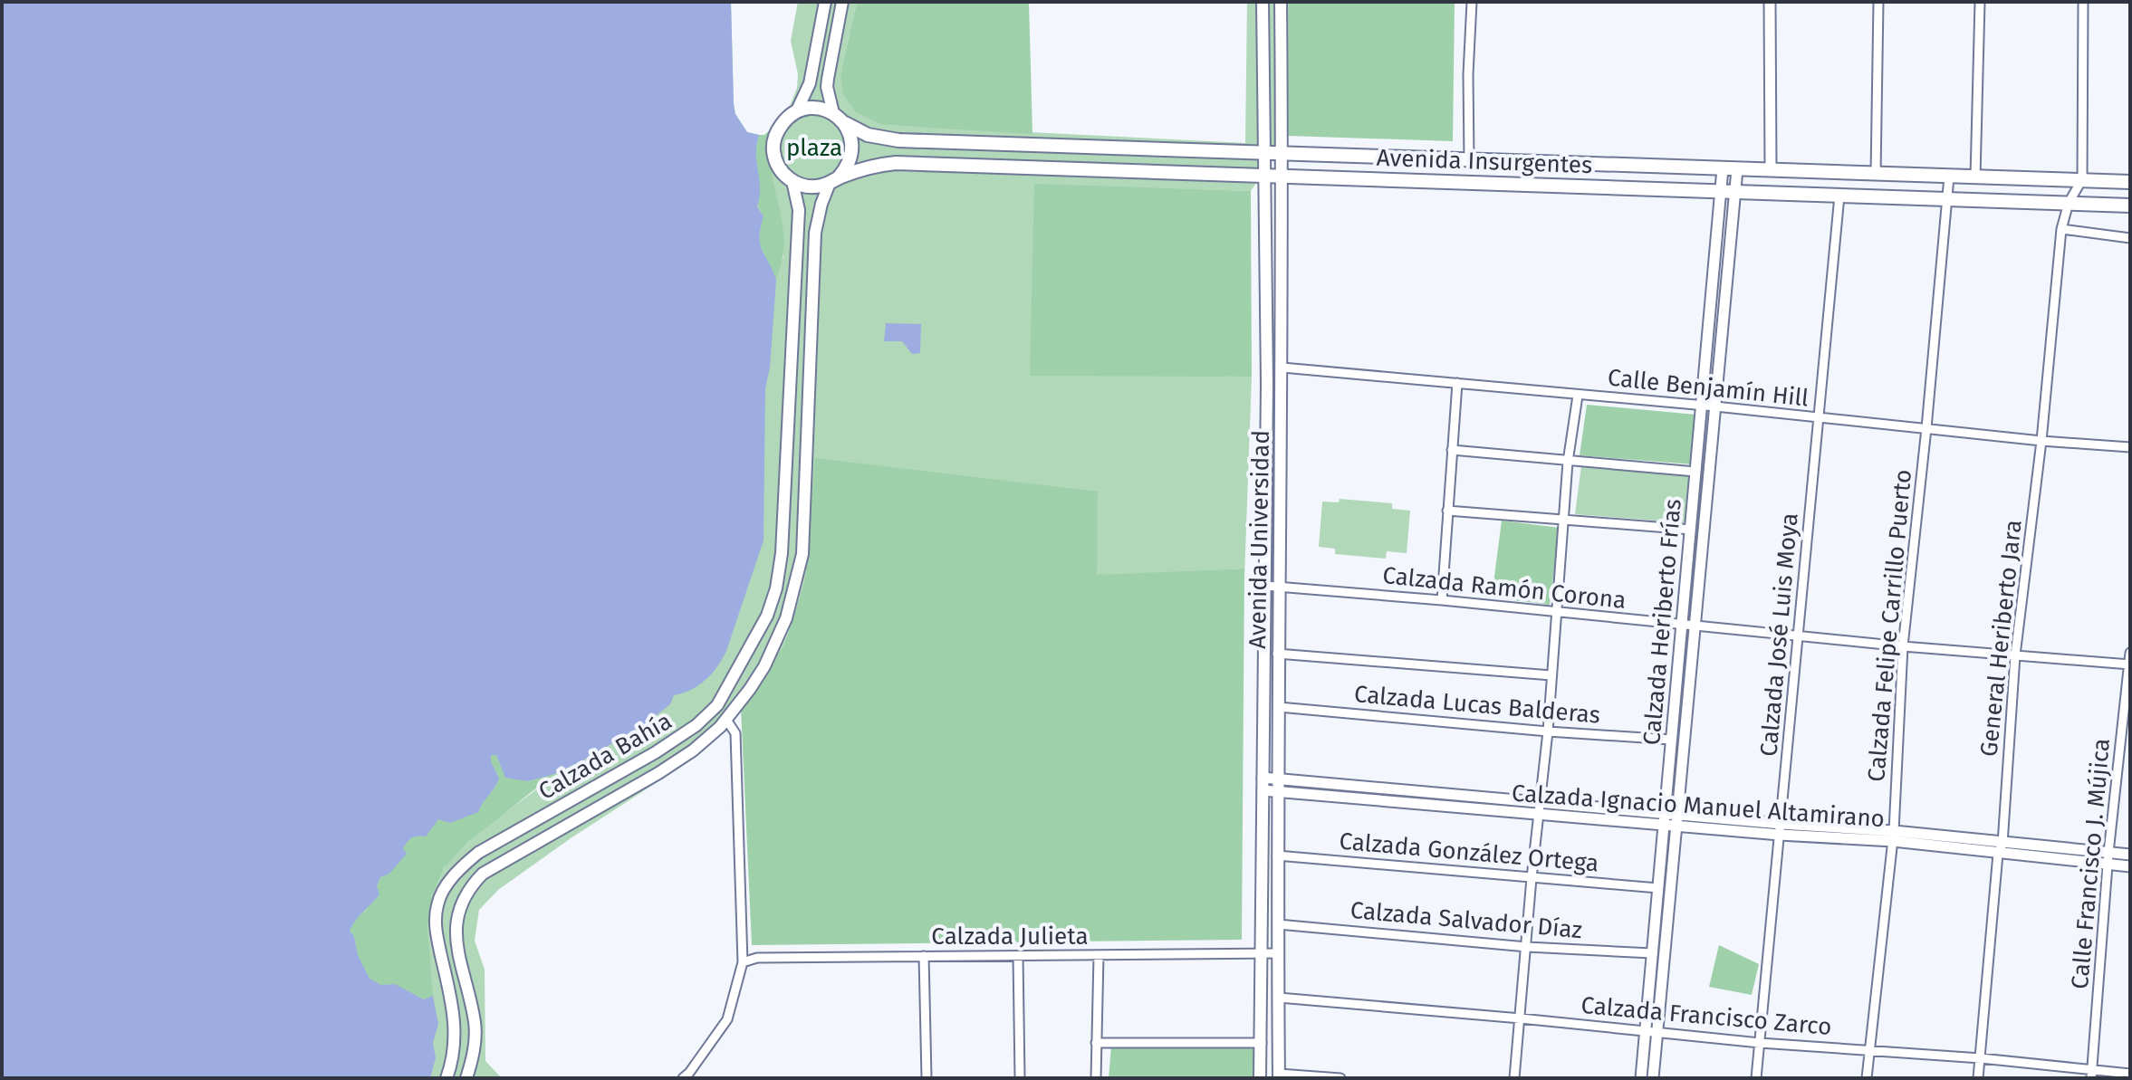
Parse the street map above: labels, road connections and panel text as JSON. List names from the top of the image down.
{
  "streets": {
    "main road": ["Avenida Insurgentes", "Avenida Universidad", "Calzada Bahía"],
    "street": [
      "Calle Benjamín Hill",
      "Calzada Ramón Corona",
      "Calzada Heriberto Frías",
      "Calzada Felipe Carrillo Puerto",
      "Calzada José Luis Moya",
      "General Heriberto Jara",
      "Calzada Lucas Balderas",
      "Calzada Ignacio Manuel Altamirano",
      "Calzada González Ortega",
      "Calle Francisco J. Mújica",
      "Calzada Salvador Díaz",
      "Calzada Julieta",
      "Calzada Francisco Zarco"
    ]
  },
  "crossings": [
    ["Avenida Insurgentes", "Avenida Universidad"],
    ["Avenida Insurgentes", "Calzada Heriberto Frías"],
    ["Avenida Insurgentes", "Calzada Felipe Carrillo Puerto"],
    ["Avenida Insurgentes", "Calzada José Luis Moya"],
    ["Avenida Insurgentes", "General Heriberto Jara"],
    ["Avenida Insurgentes", "Calzada Bahía"],
    ["Calle Benjamín Hill", "Avenida Universidad"],
    ["Calle Benjamín Hill", "Calzada Heriberto Frías"],
    ["Calle Benjamín Hill", "Calzada Felipe Carrillo Puerto"],
    ["Calle Benjamín Hill", "Calzada José Luis Moya"],
    ["Calle Benjamín Hill", "General Heriberto Jara"],
    ["Avenida Universidad", "Calzada Ramón Corona"],
    ["Avenida Universidad", "Calzada Lucas Balderas"],
    ["Avenida Universidad", "Calzada Ignacio Manuel Altamirano"],
    ["Avenida Universidad", "Calzada González Ortega"],
    ["Avenida Universidad", "Calzada Salvador Díaz"],
    ["Avenida Universidad", "Calzada Julieta"],
    ["Avenida Universidad", "Calzada Francisco Zarco"],
    ["Calzada Ramón Corona", "Calzada Heriberto Frías"],
    ["Calzada Ramón Corona", "Calzada Felipe Carrillo Puerto"],
    ["Calzada Ramón Corona", "Calzada José Luis Moya"],
    ["Calzada Ramón Corona", "General Heriberto Jara"],
    ["Calzada Ramón Corona", "Calle Francisco J. Mújica"],
    ["Calzada Heriberto Frías", "Calzada Lucas Balderas"],
    ["Calzada Heriberto Frías", "Calzada Ignacio Manuel Altamirano"],
    ["Calzada Heriberto Frías", "Calzada González Ortega"],
    ["Calzada Heriberto Frías", "Calzada Salvador Díaz"],
    ["Calzada Heriberto Frías", "Calzada Francisco Zarco"],
    ["Calzada Felipe Carrillo Puerto", "Calzada Ignacio Manuel Altamirano"],
    ["Calzada Felipe Carrillo Puerto", "Calzada Francisco Zarco"],
    ["Calzada José Luis Moya", "Calzada Ignacio Manuel Altamirano"],
    ["Calzada José Luis Moya", "Calzada Francisco Zarco"],
    ["General Heriberto Jara", "Calzada Ignacio Manuel Altamirano"],
    ["General Heriberto Jara", "Calzada Francisco Zarco"],
    ["Calzada Ignacio Manuel Altamirano", "Calle Francisco J. Mújica"],
    ["Calle Francisco J. Mújica", "Calzada Francisco Zarco"]
  ],
  "parks": ["plaza"]
}
